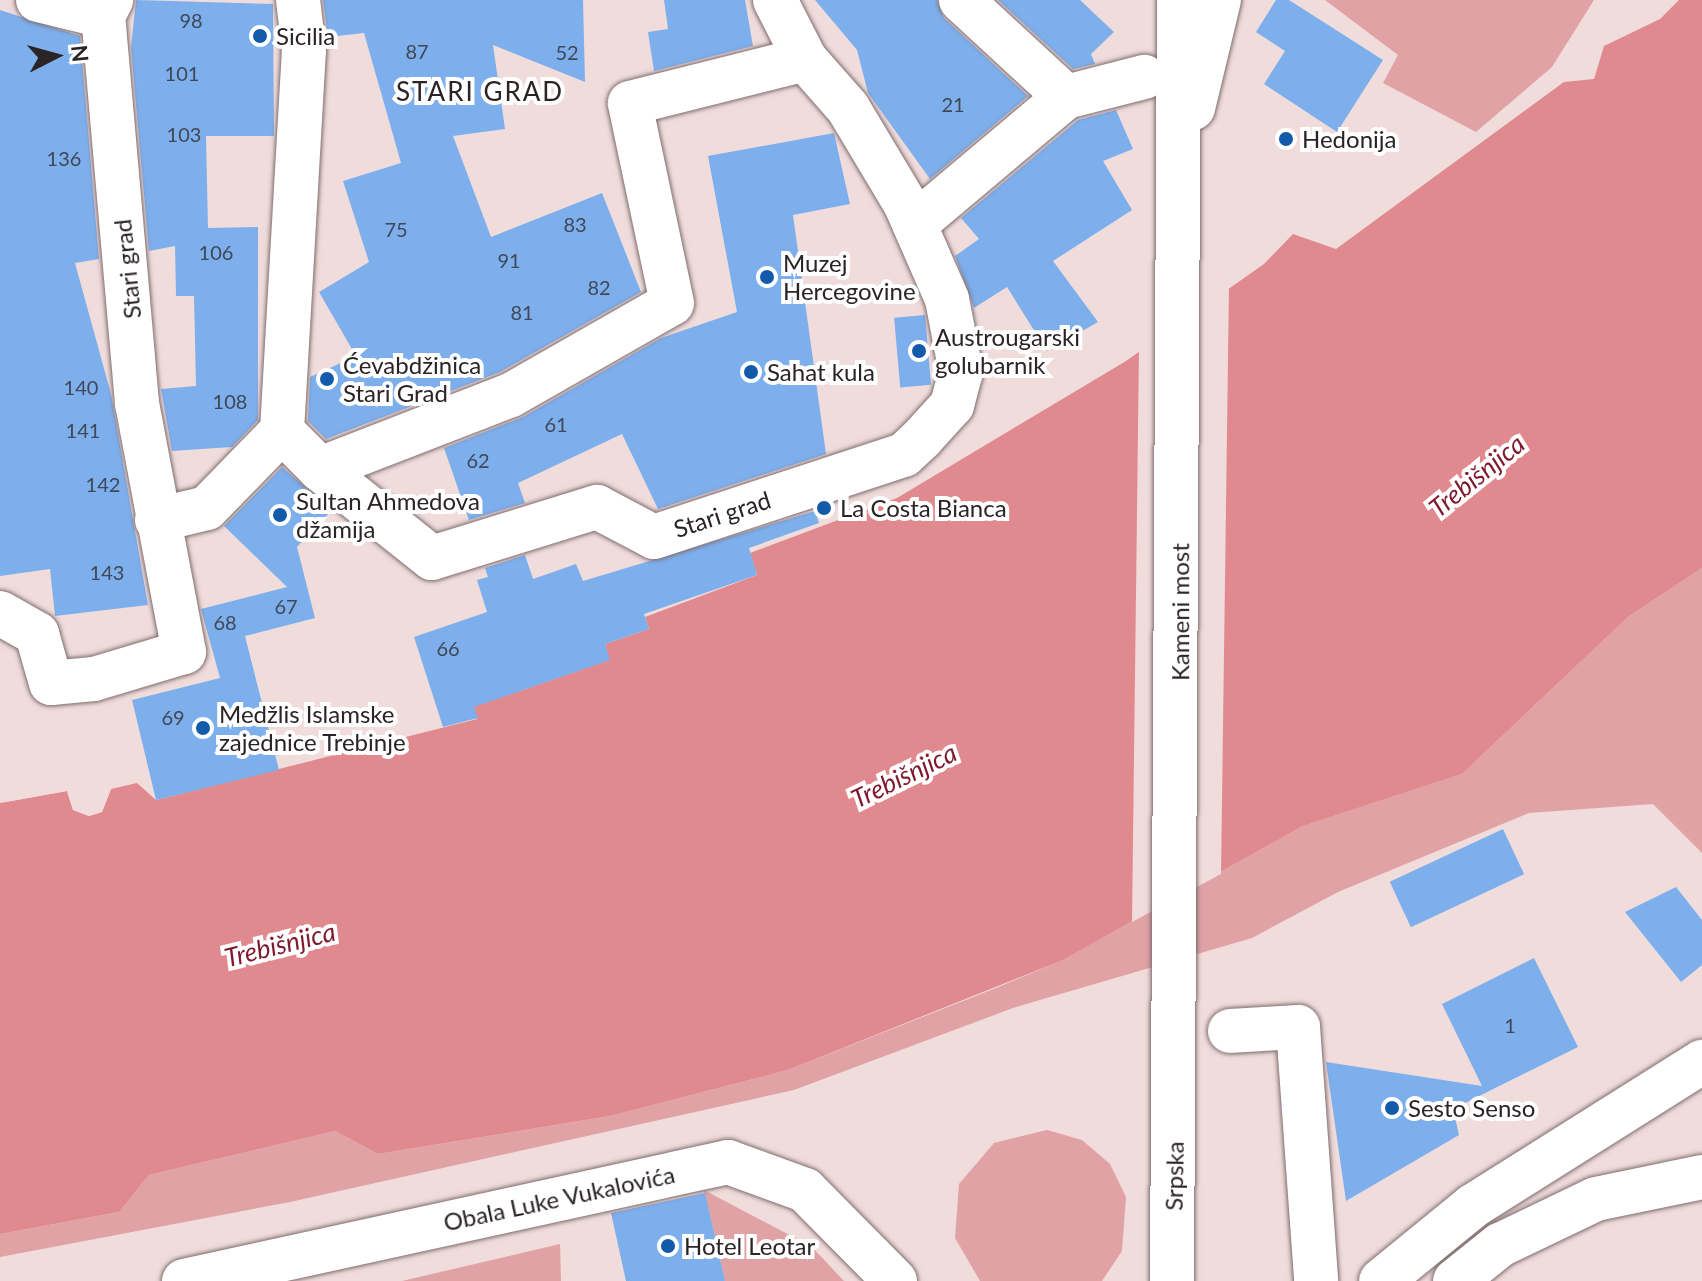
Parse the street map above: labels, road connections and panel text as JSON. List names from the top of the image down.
{
  "streets": {
    "street": [
      "Stari grad",
      "Kameni most",
      "Srpska",
      "Obala Luke Vukalovića"
    ]
  },
  "crossings": [
    ["Kameni most", "Srpska"]
  ],
  "districts": ["STARI GRAD"],
  "water": ["Trebišnjica"],
  "places": [
    "Sicilia",
    "Hedonija",
    "Muzej Hercegovine",
    "Austrougarski golubarnik",
    "Sahat kula",
    "Ćevabdžinica Stari Grad",
    "La Costa Bianca",
    "Sultan Ahmedova džamija",
    "Medžlis Islamske zajednice Trebinje",
    "Sesto Senso",
    "Hotel Leotar"
  ],
  "house_numbers": [
    "98",
    "87",
    "52",
    "101",
    "21",
    "103",
    "136",
    "83",
    "75",
    "106",
    "91",
    "82",
    "81",
    "140",
    "108",
    "61",
    "141",
    "62",
    "142",
    "143",
    "67",
    "68",
    "66",
    "69",
    "1"
  ],
  "north": "right"
}
